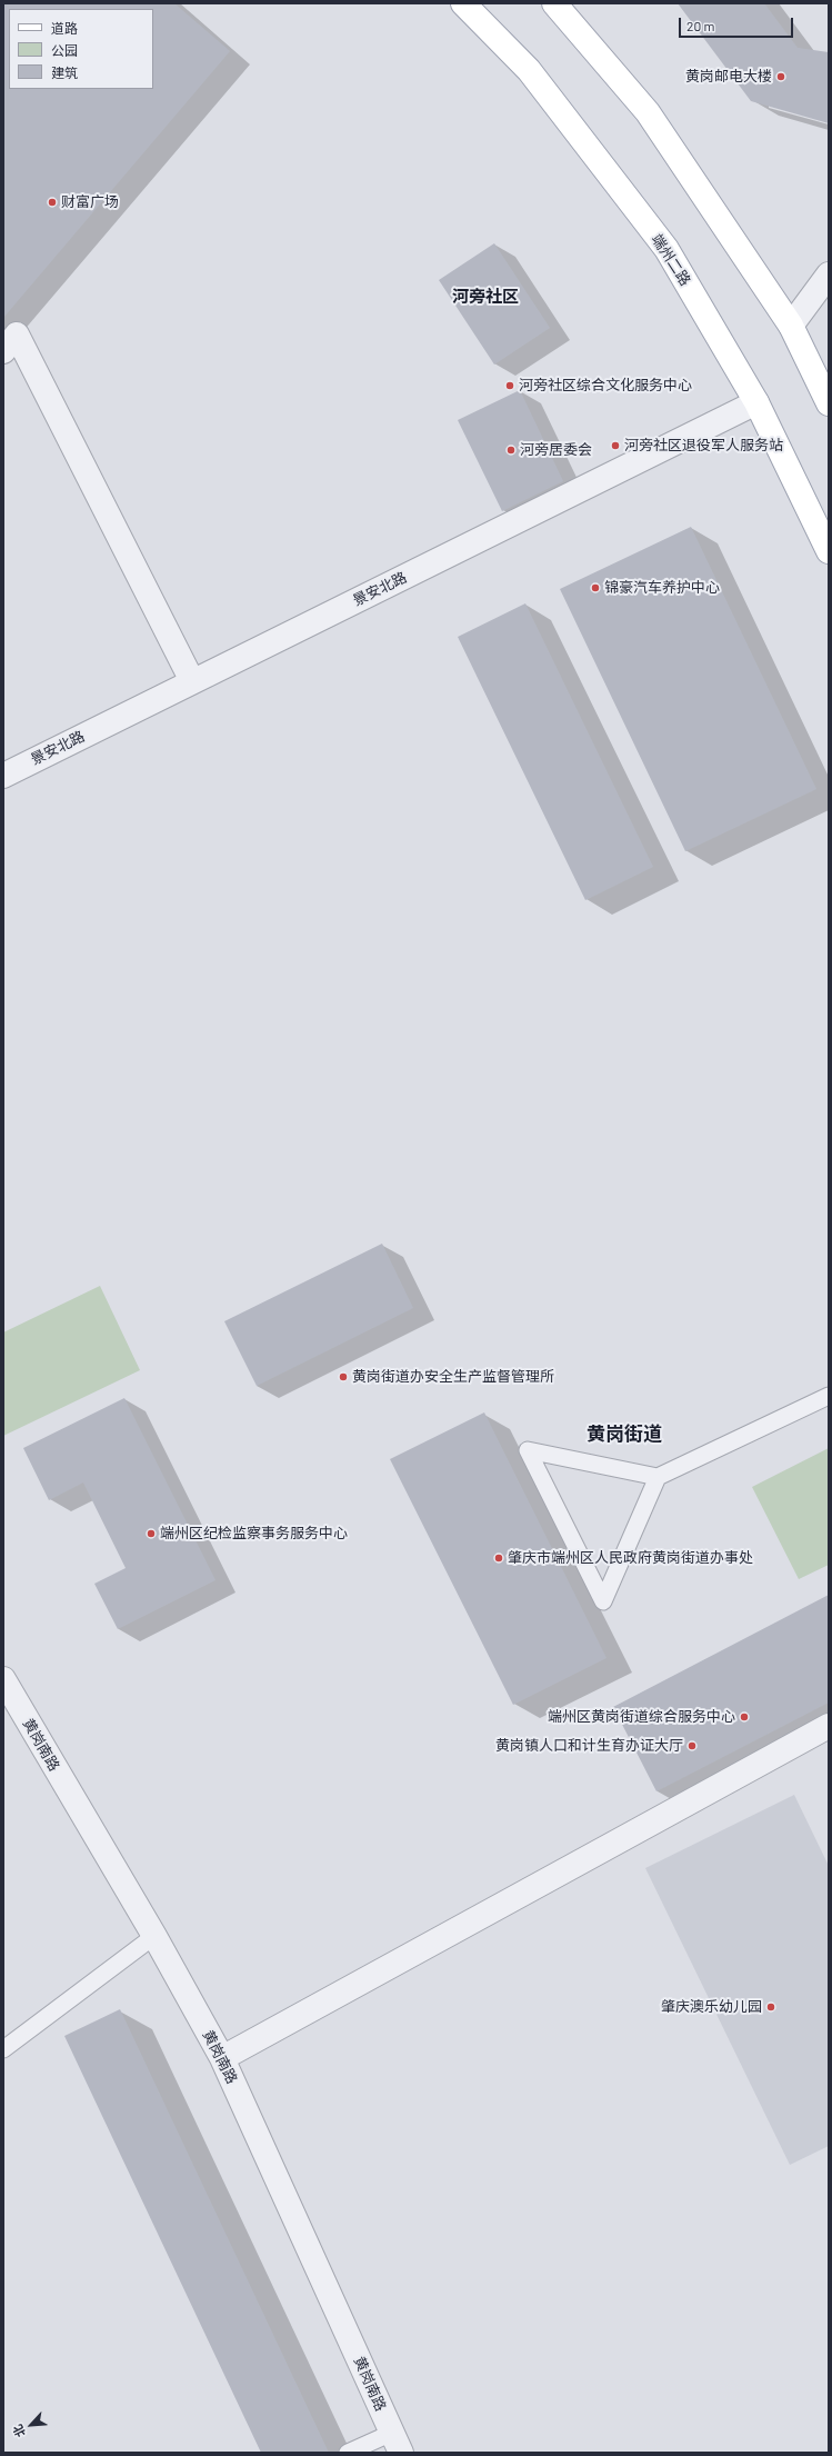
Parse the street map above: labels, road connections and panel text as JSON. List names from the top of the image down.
{
  "streets": {
    "main road": ["端州二路"],
    "street": ["景安北路", "黄岗南路"]
  },
  "crossings": [
    ["端州二路", "景安北路"]
  ],
  "districts": ["河旁社区", "黄岗街道"],
  "places": [
    "黄岗邮电大楼",
    "财富广场",
    "河旁社区综合文化服务中心",
    "河旁社区退役军人服务站",
    "河旁居委会",
    "锦豪汽车养护中心",
    "黄岗街道办安全生产监督管理所",
    "端州区纪检监察事务服务中心",
    "肇庆市端州区人民政府黄岗街道办事处",
    "端州区黄岗街道综合服务中心",
    "黄岗镇人口和计生育办证大厅",
    "肇庆澳乐幼儿园"
  ],
  "legend": ["道路", "公园", "建筑"],
  "scale_bar": "20 m",
  "north": "bottom left"
}
